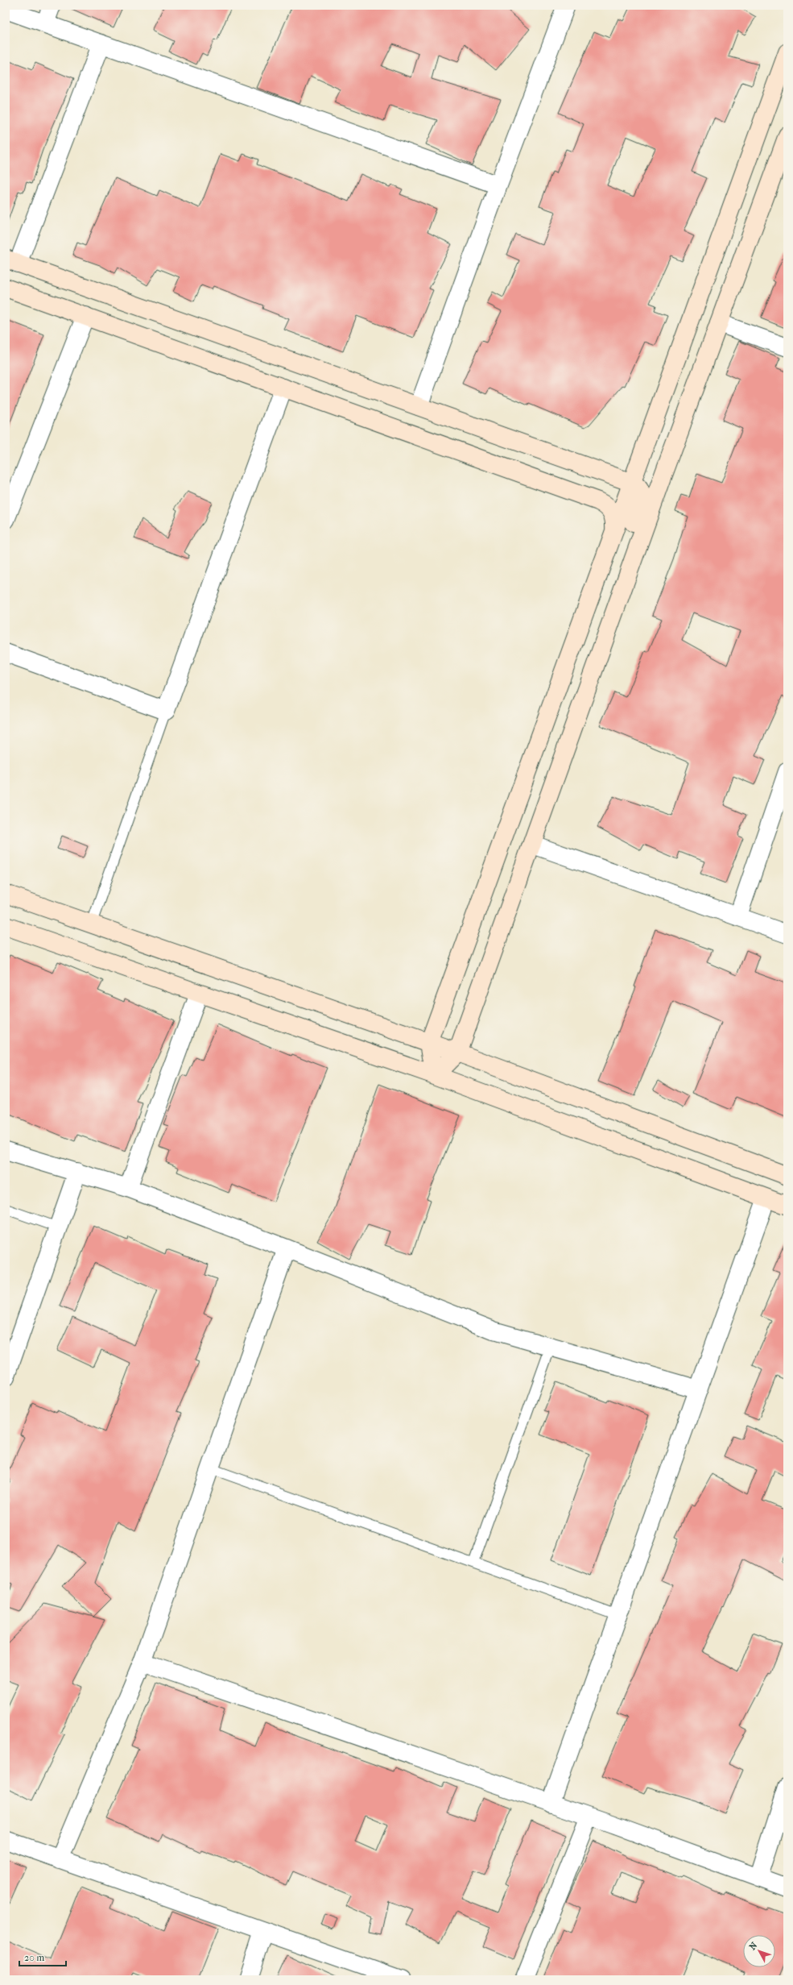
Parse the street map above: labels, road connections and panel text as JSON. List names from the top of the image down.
{
  "scale_bar": "20 m",
  "north": "top left"
}
